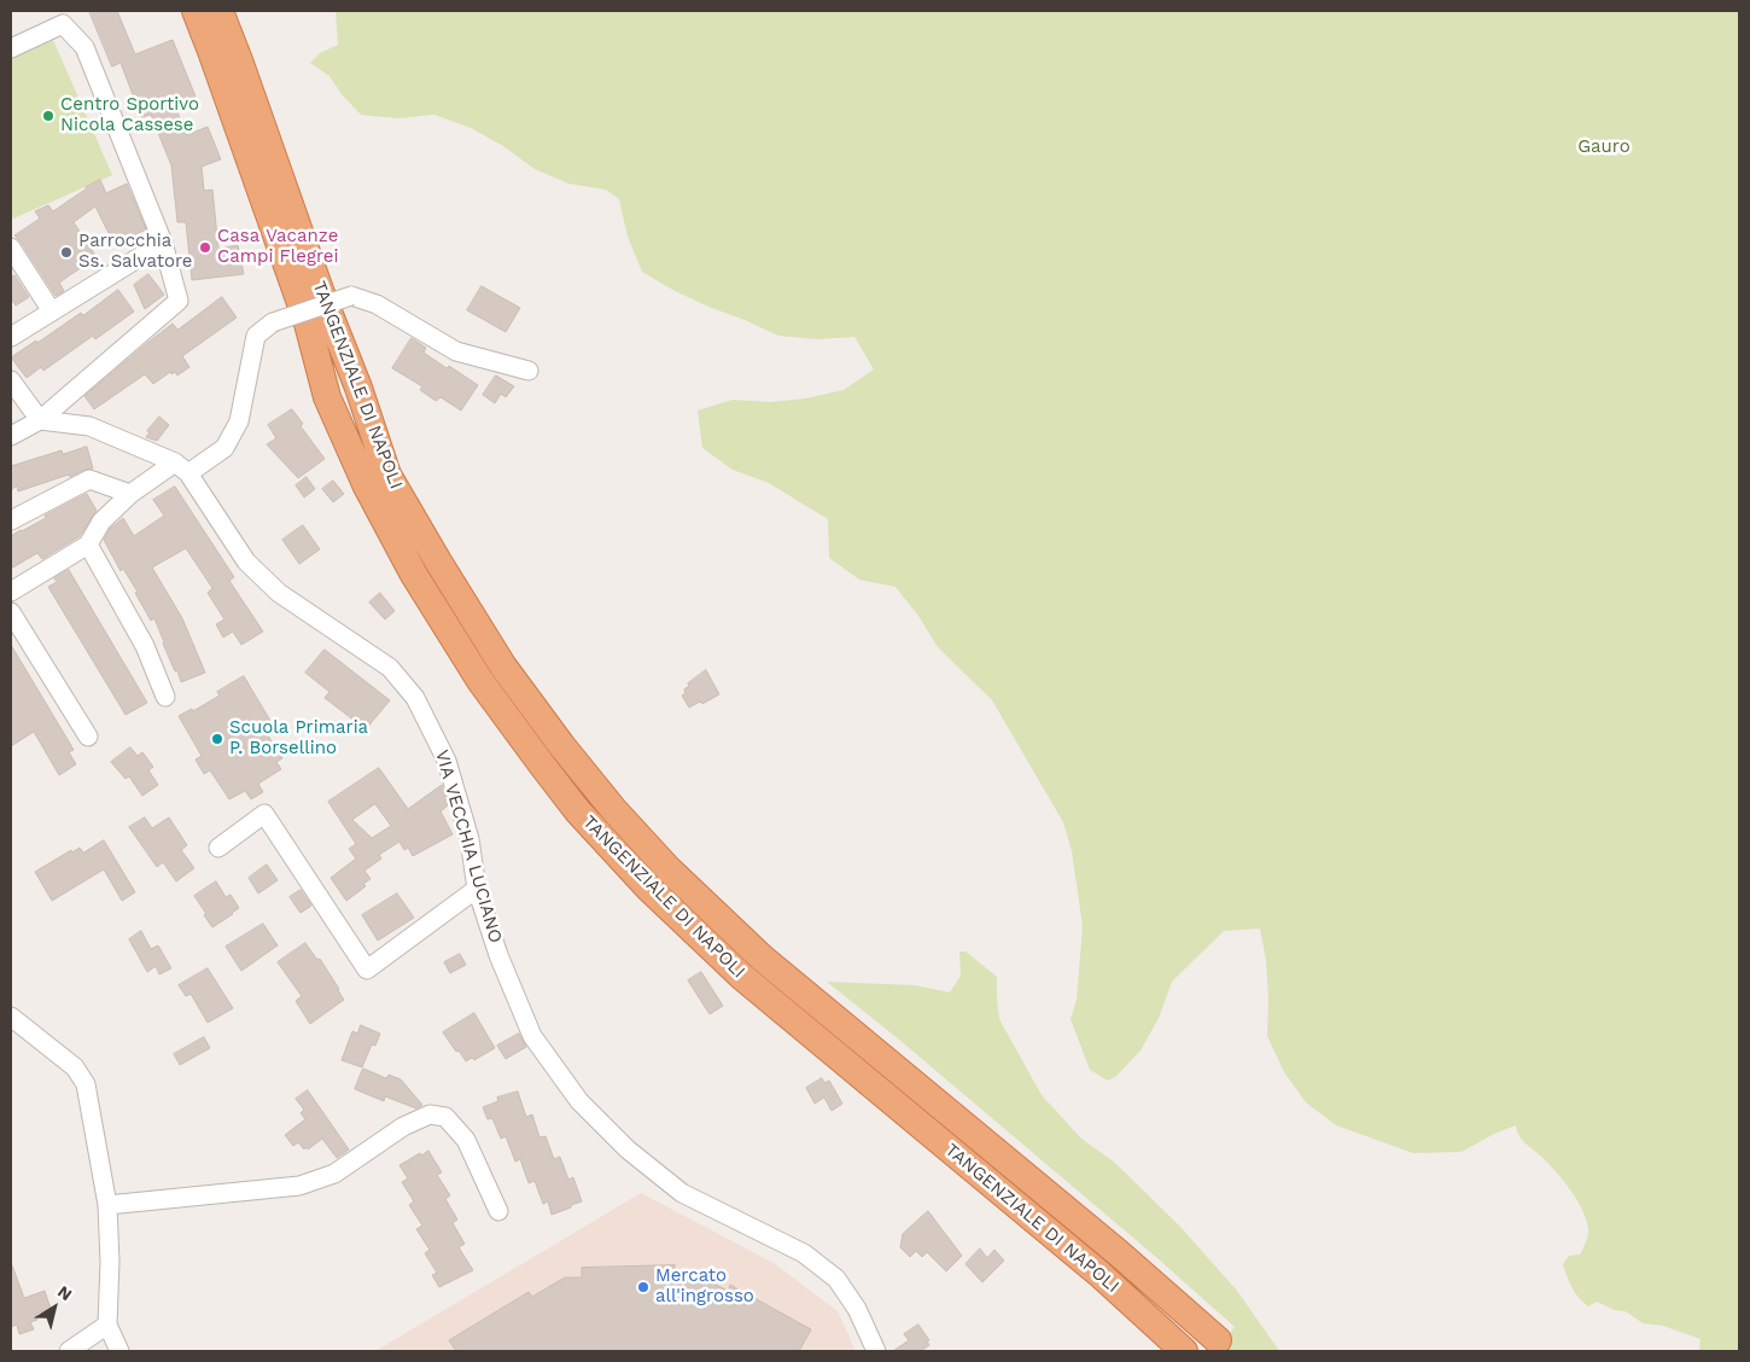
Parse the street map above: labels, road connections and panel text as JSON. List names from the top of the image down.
{
  "streets": {
    "highway": ["TANGENZIALE DI NAPOLI"],
    "street": ["VIA VECCHIA LUCIANO"]
  },
  "parks": ["Gauro"],
  "places": [
    "Centro Sportivo Nicola Cassese",
    "Casa Vacanze Campi Flegrei",
    "Parrocchia Ss. Salvatore",
    "Scuola Primaria P. Borsellino",
    "Mercato all'ingrosso"
  ],
  "north": "top right"
}
